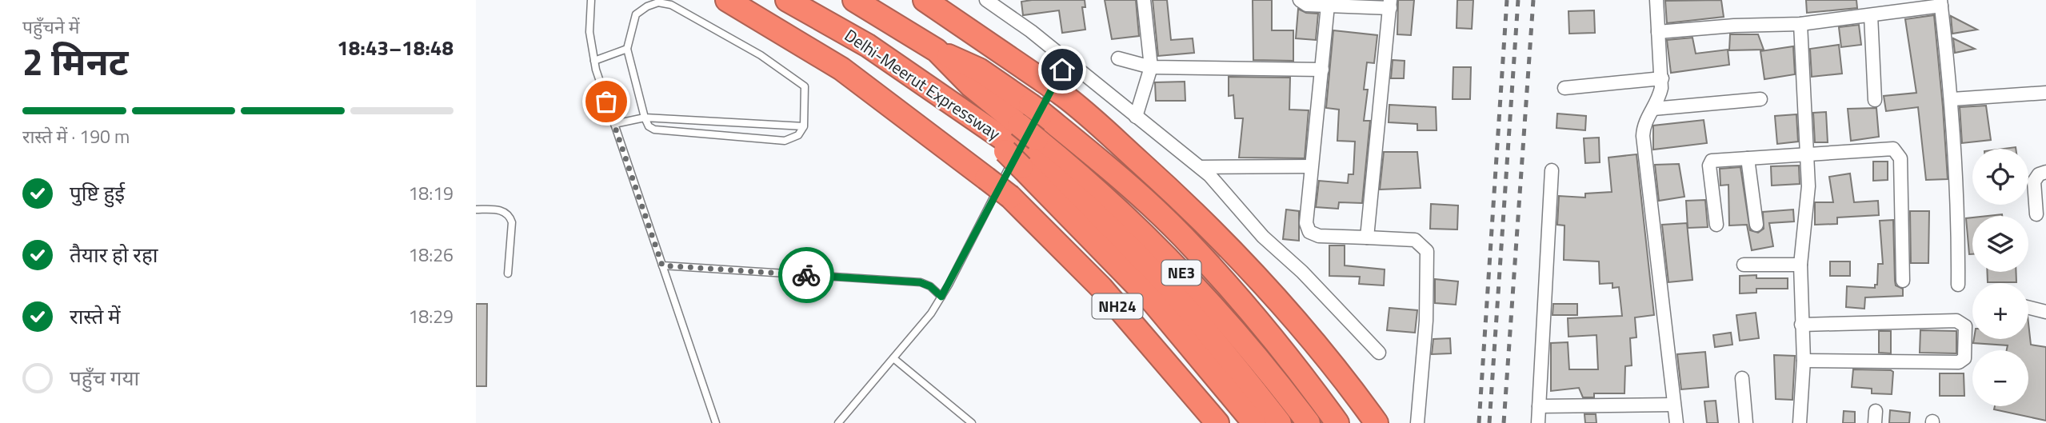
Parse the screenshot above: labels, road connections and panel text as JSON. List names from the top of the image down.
{
  "streets": {
    "highway": ["Delhi-Meerut Expressway", "NE3", "NH24"]
  },
  "page": {
    "heading": ["2 मिनट", "पहुँचने में", "18:43–18:48"],
    "bar": "रास्ते में · 190 m",
    "map_buttons": ["+", "−"],
    "list": [
      ["पुष्टि हुई", "18:19"],
      ["तैयार हो रहा", "18:26"],
      ["रास्ते में", "18:29"],
      "पहुँच गया"
    ]
  }
}
